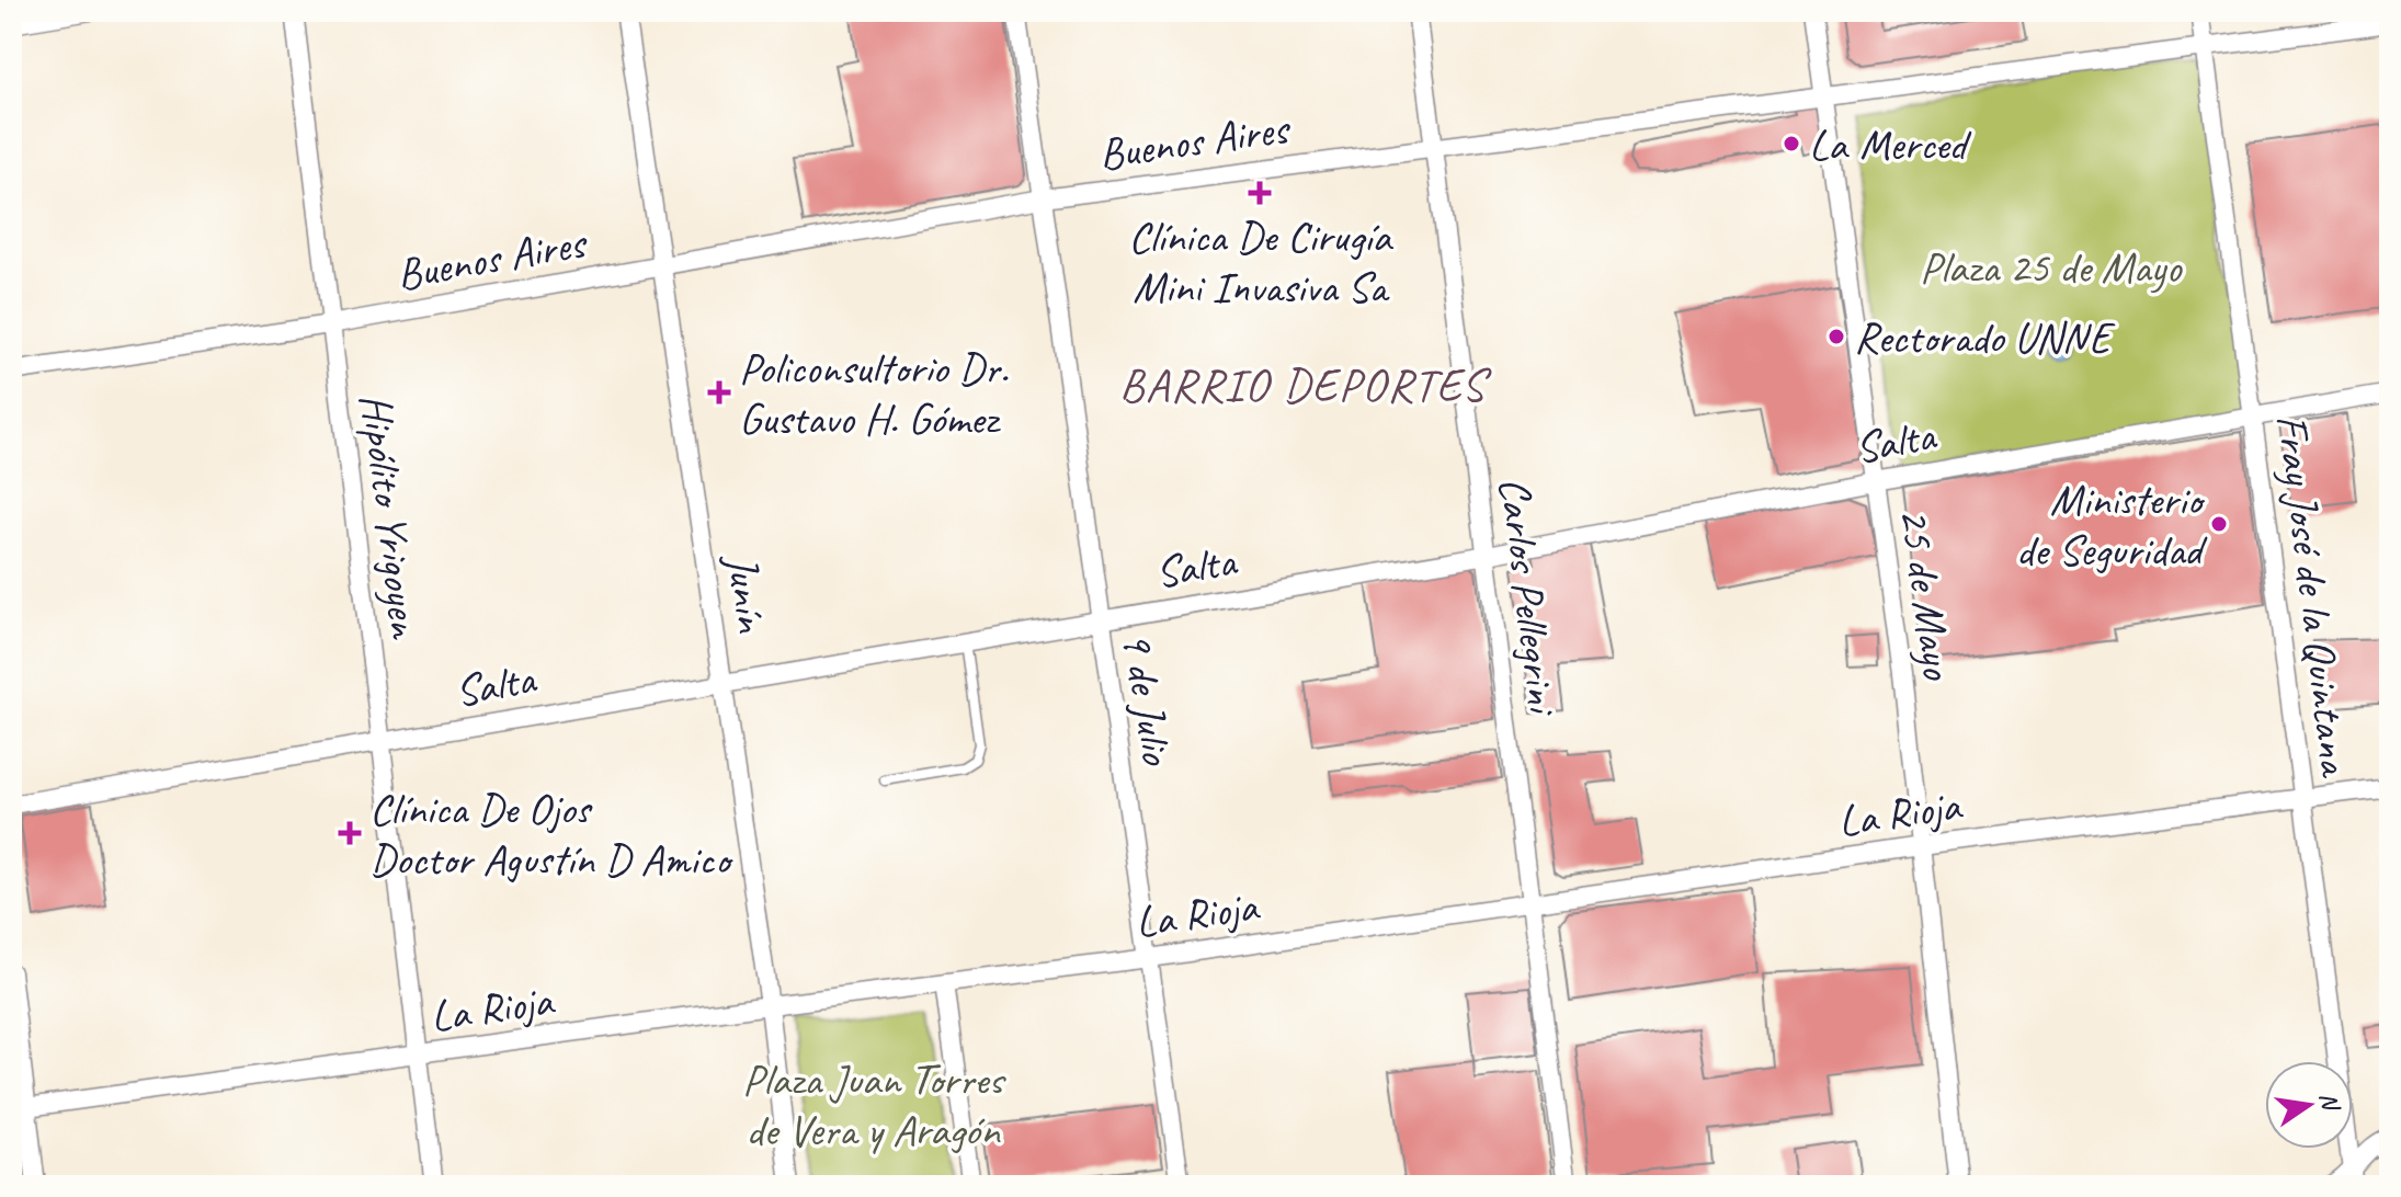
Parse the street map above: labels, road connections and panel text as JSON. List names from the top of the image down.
{
  "streets": {
    "street": [
      "Buenos Aires",
      "Salta",
      "Hipólito Yrigoyen",
      "Junín",
      "25 de Mayo",
      "Carlos Pellegrini",
      "Fray José de la Quintana",
      "9 de Julio",
      "La Rioja"
    ]
  },
  "crossings": [
    ["Buenos Aires", "Hipólito Yrigoyen"],
    ["Buenos Aires", "Junín"],
    ["Buenos Aires", "25 de Mayo"],
    ["Buenos Aires", "Carlos Pellegrini"],
    ["Buenos Aires", "Fray José de la Quintana"],
    ["Buenos Aires", "9 de Julio"],
    ["Salta", "Hipólito Yrigoyen"],
    ["Salta", "Junín"],
    ["Salta", "25 de Mayo"],
    ["Salta", "Carlos Pellegrini"],
    ["Salta", "Fray José de la Quintana"],
    ["Salta", "9 de Julio"],
    ["Hipólito Yrigoyen", "La Rioja"],
    ["Junín", "La Rioja"],
    ["25 de Mayo", "La Rioja"],
    ["Carlos Pellegrini", "La Rioja"],
    ["Fray José de la Quintana", "La Rioja"],
    ["9 de Julio", "La Rioja"]
  ],
  "districts": ["BARRIO DEPORTES"],
  "parks": ["Plaza 25 de Mayo", "Plaza Juan Torres de Vera y Aragón"],
  "places": {
    "other": ["La Merced", "Rectorado UNNE", "Ministerio de Seguridad"],
    "health": ["Clínica De Cirugía Mini Invasiva Sa", "Policonsultorio Dr. Gustavo H. Gómez", "Clínica De Ojos Doctor Agustín D Amico"]
  },
  "north": "right"
}
